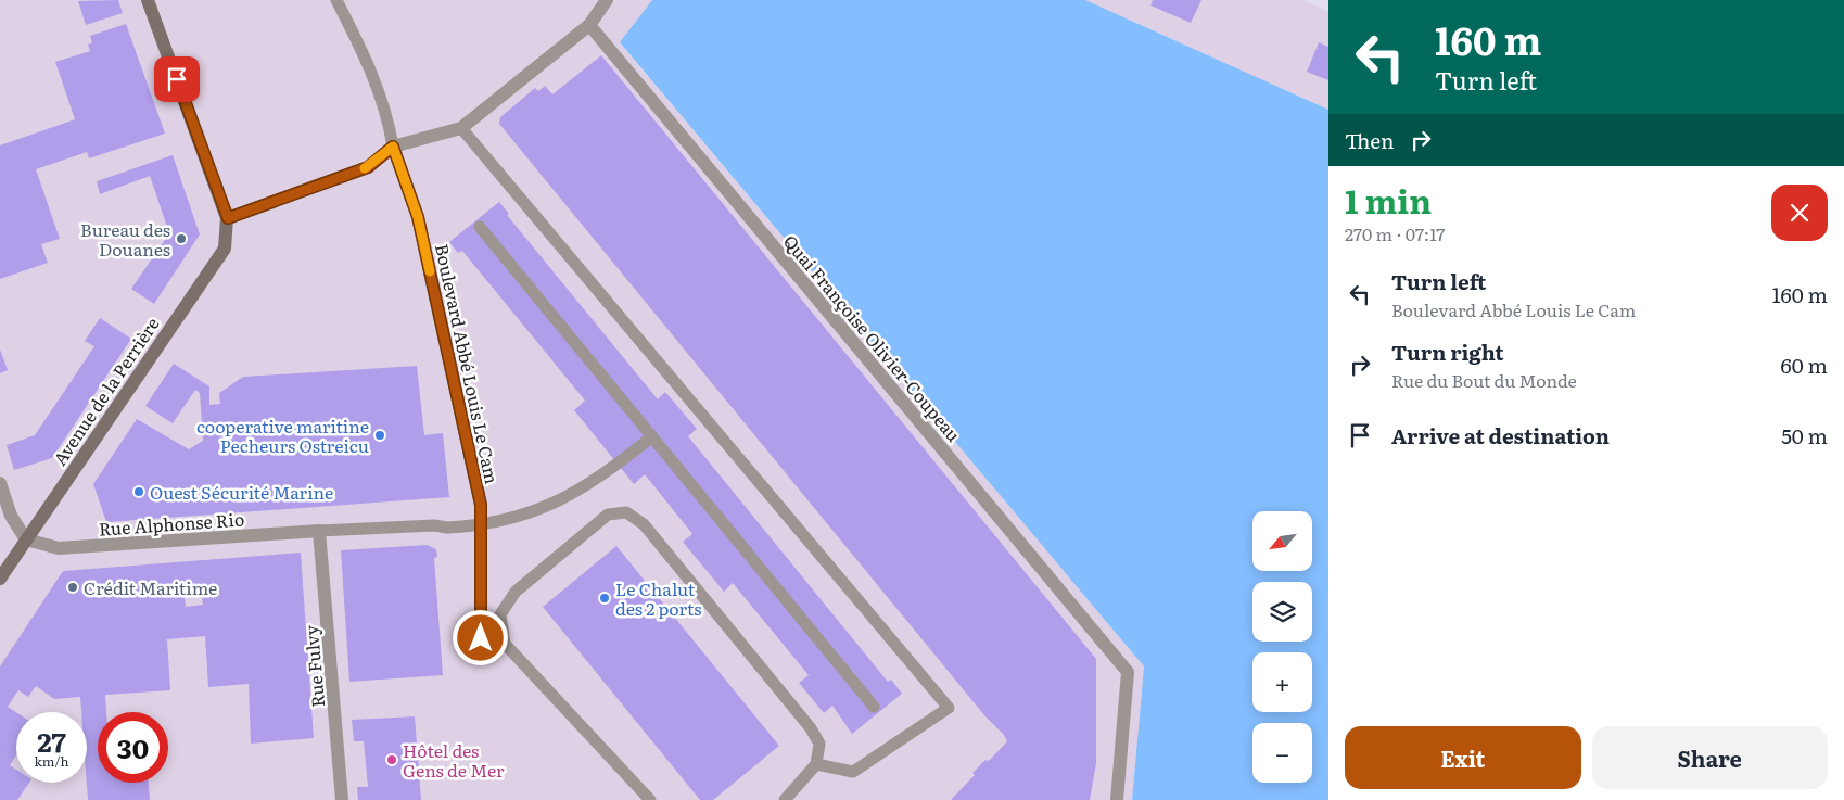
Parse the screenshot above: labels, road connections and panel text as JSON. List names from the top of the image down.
{
  "streets": {
    "street": [
      "Quai Françoise Olivier-Coupeau",
      "Boulevard Abbé Louis Le Cam",
      "Avenue de la Perrière",
      "Rue Alphonse Rio",
      "Rue Fulvy"
    ]
  },
  "crossings": [
    ["Avenue de la Perrière", "Rue Alphonse Rio"],
    ["Rue Alphonse Rio", "Rue Fulvy"]
  ],
  "places": [
    "Bureau des Douanes",
    "cooperative maritine Pecheurs Ostreicu",
    "Ouest Sécurité Marine",
    "Crédit Maritime",
    "Le Chalut des 2 ports",
    "Hôtel des Gens de Mer"
  ],
  "north": "bottom left",
  "page": {
    "turn": ["160 m", "Turn left"],
    "then": "Then",
    "heading": ["1 min", "270 m · 07:17"],
    "list": [
      {
        "name": "Turn left",
        "note": "Boulevard Abbé Louis Le Cam",
        "value": "160 m"
      },
      {
        "name": "Turn right",
        "note": "Rue du Bout du Monde",
        "value": "60 m"
      },
      {
        "name": "Arrive at destination",
        "value": "50 m"
      }
    ],
    "map_buttons": ["+", "−"],
    "speed": "27 km/h",
    "limit": "30",
    "buttons": ["Exit", "Share"]
  }
}
